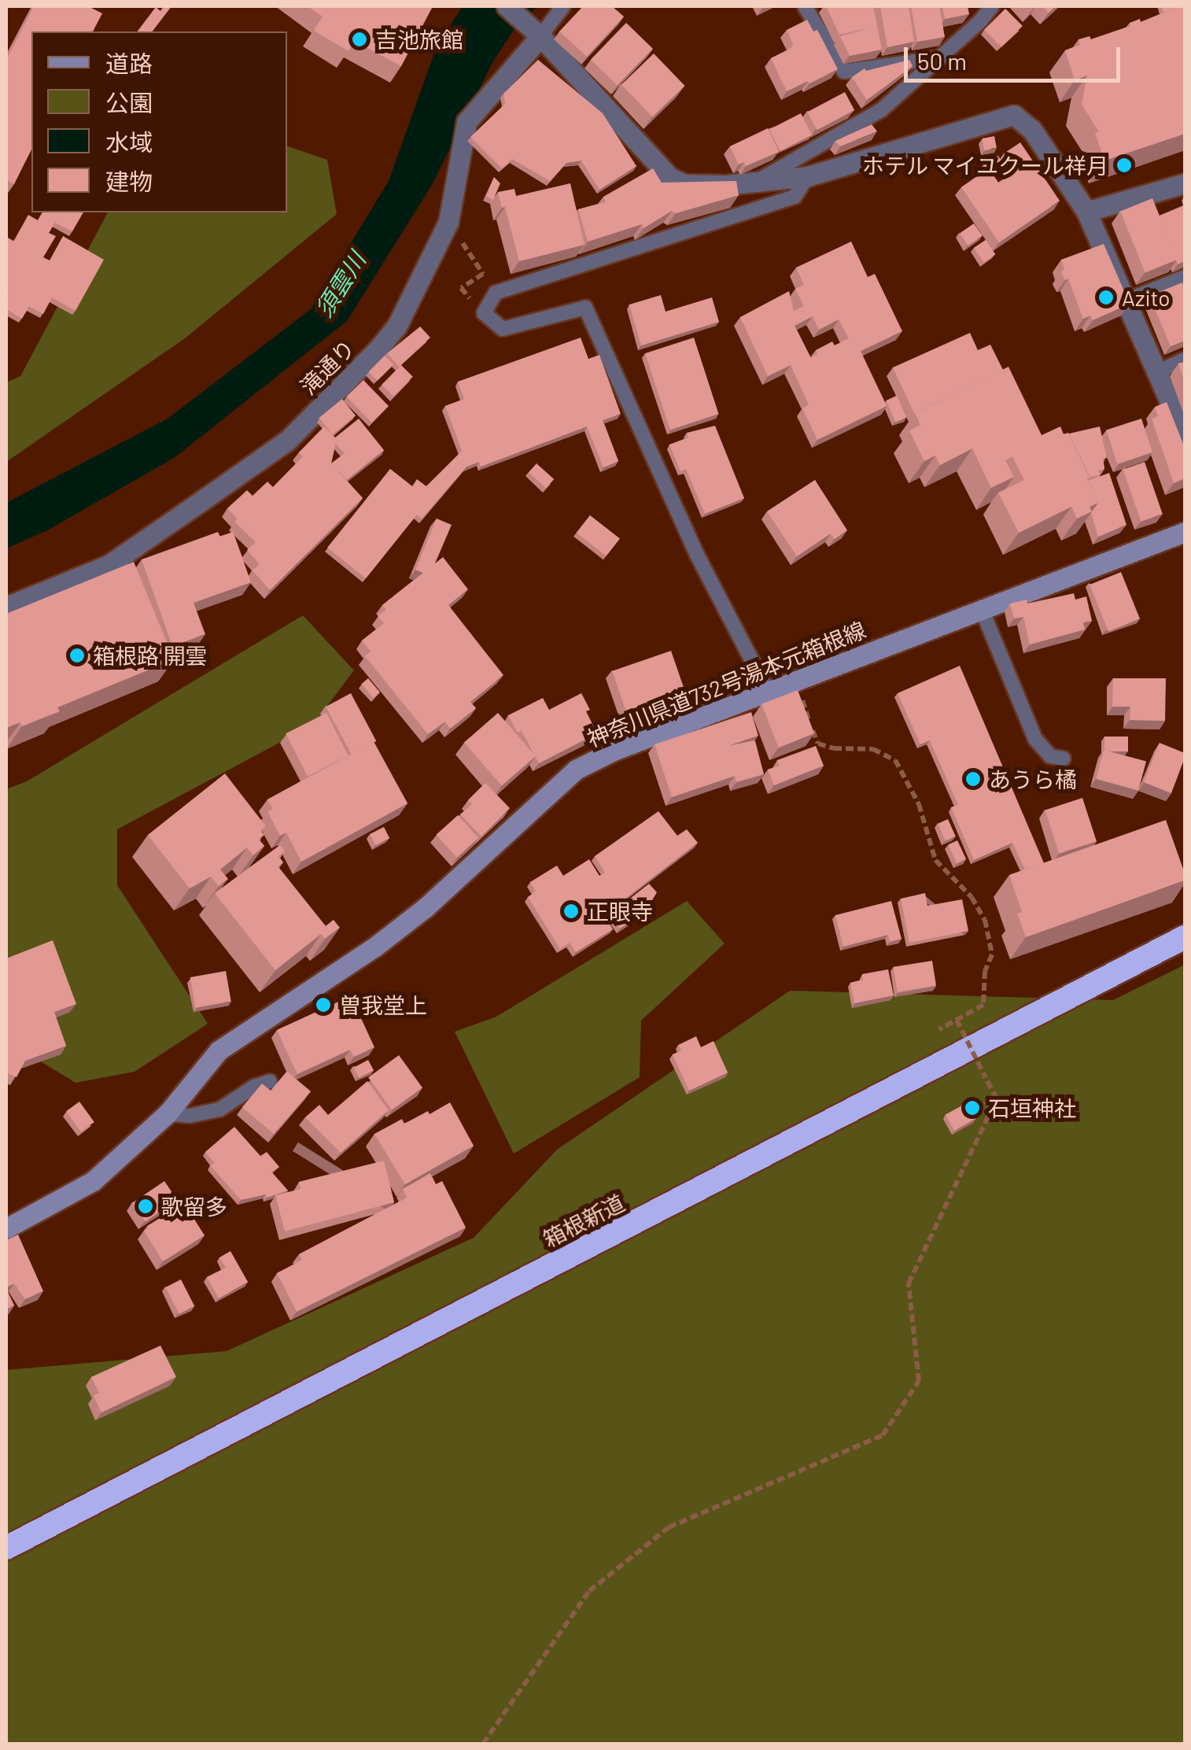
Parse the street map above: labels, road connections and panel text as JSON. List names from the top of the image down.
{
  "streets": {
    "highway": ["箱根新道"],
    "main road": ["神奈川県道732号湯本元箱根線"],
    "street": ["滝通り"]
  },
  "water": ["須雲川"],
  "places": [
    "吉池旅館",
    "ホテル マイユクール祥月",
    "Azito",
    "箱根路 開雲",
    "あうら橘",
    "正眼寺",
    "曽我堂上",
    "石垣神社",
    "歌留多"
  ],
  "legend": [
    "道路",
    "公園",
    "水域",
    "建物"
  ],
  "scale_bar": "50 m"
}
